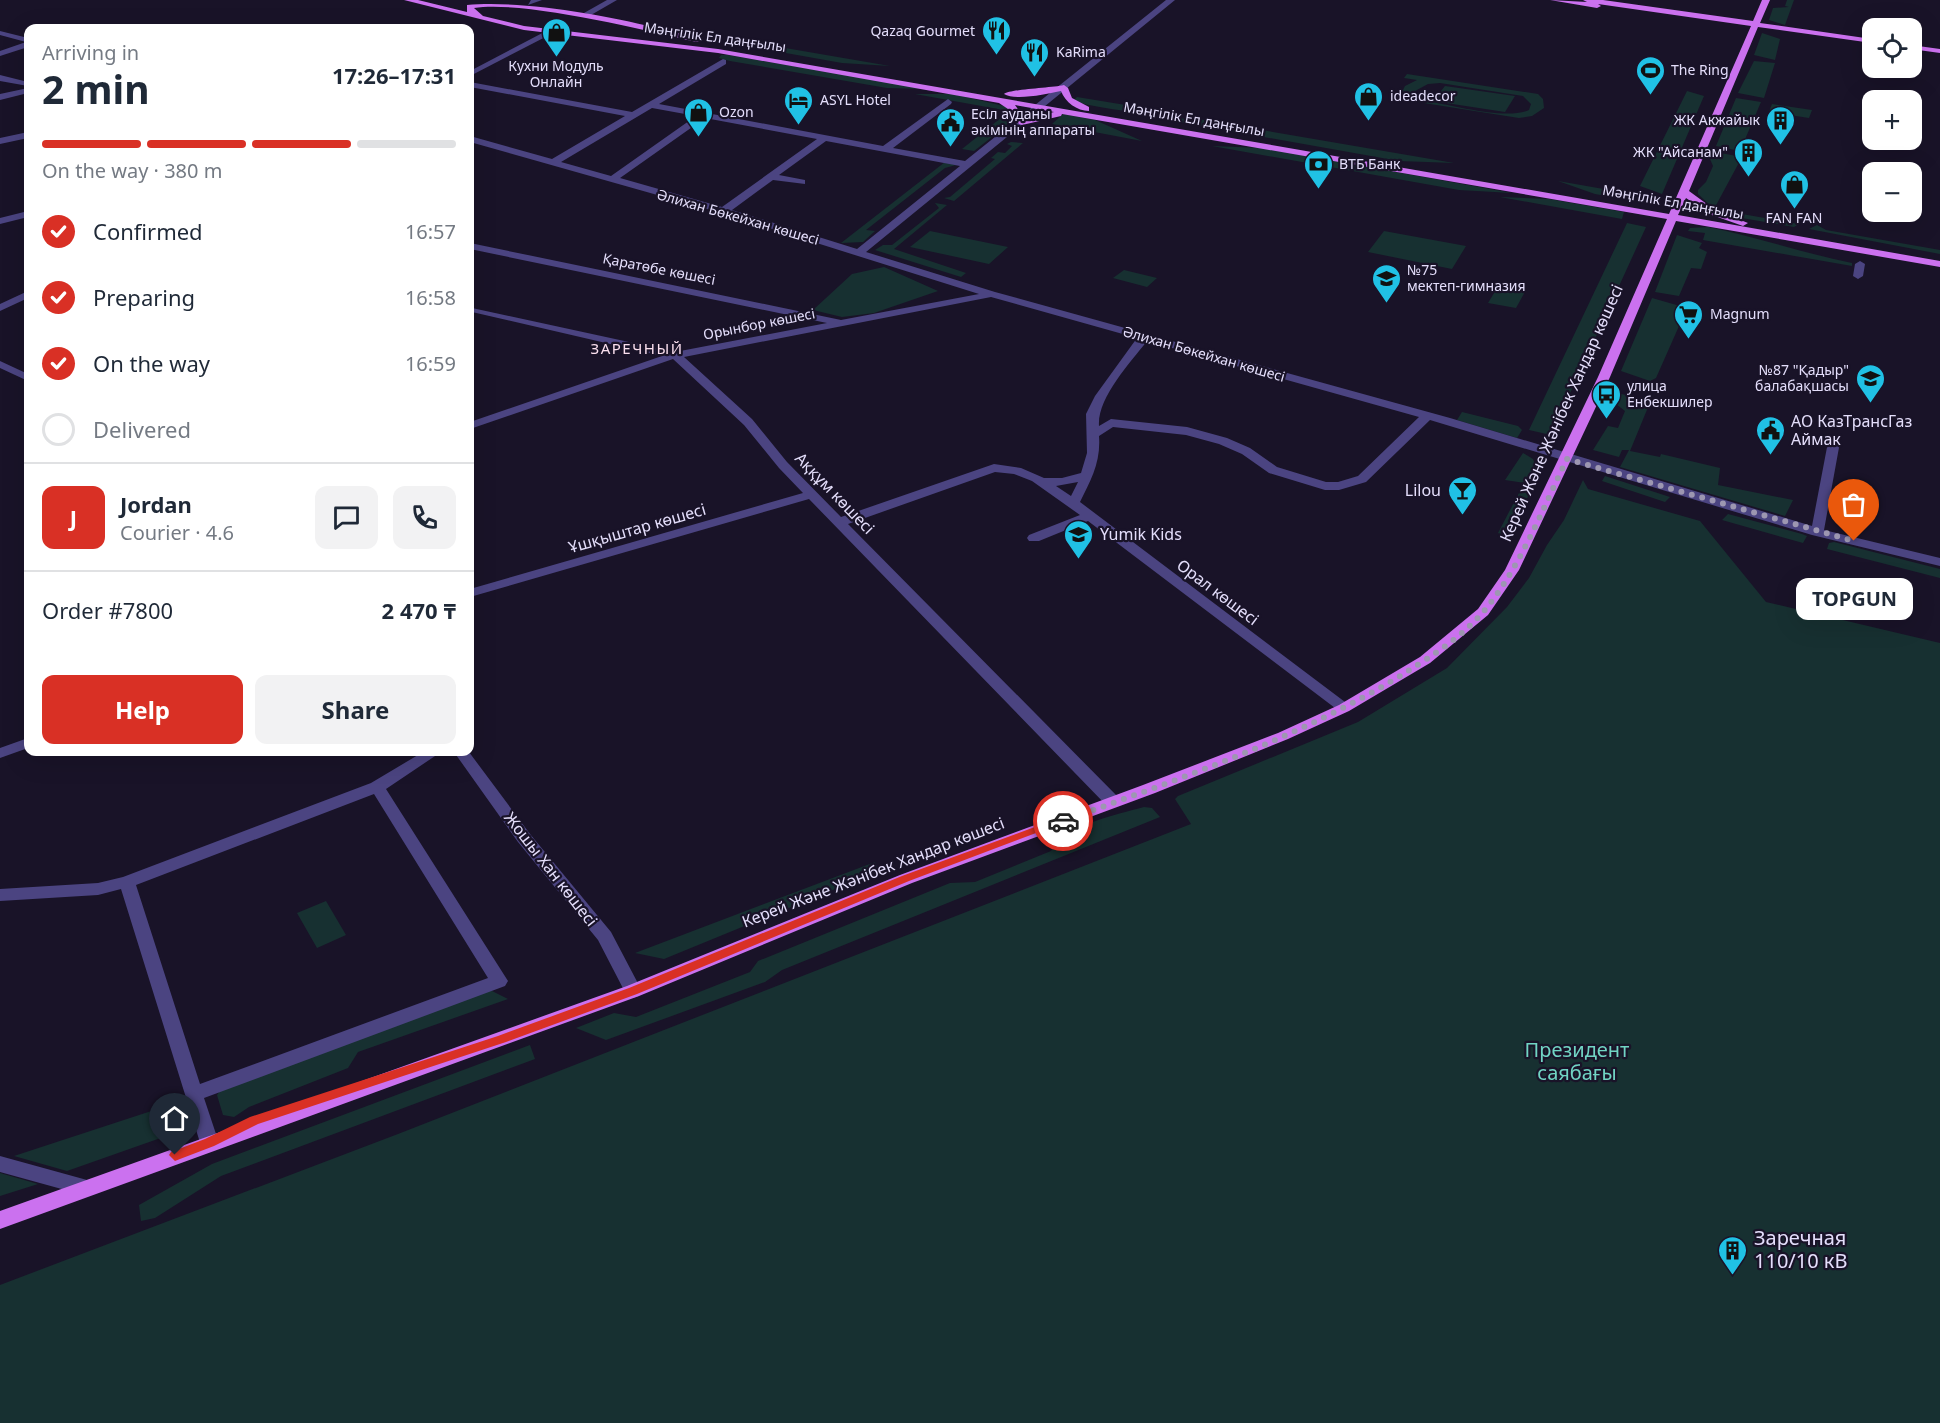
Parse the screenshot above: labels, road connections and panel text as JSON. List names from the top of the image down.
{
  "streets": {
    "main road": ["Мәңгілік Ел даңғылы", "Керей Және Жәнібек Хандар көшесі"],
    "street": [
      "Әлихан Бөкейхан көшесі",
      "Қаратөбе көшесі",
      "Орынбор көшесі",
      "Аққұм көшесі",
      "Ұшқыштар көшесі",
      "Орал көшесі",
      "Жошы Хан көшесі"
    ]
  },
  "crossings": [
    ["Мәңгілік Ел даңғылы", "Керей Және Жәнібек Хандар көшесі"],
    ["Әлихан Бөкейхан көшесі", "Орынбор көшесі"],
    ["Әлихан Бөкейхан көшесі", "Керей Және Жәнібек Хандар көшесі"],
    ["Қаратөбе көшесі", "Орынбор көшесі"],
    ["Орынбор көшесі", "Аққұм көшесі"],
    ["Керей Және Жәнібек Хандар көшесі", "Аққұм көшесі"],
    ["Керей Және Жәнібек Хандар көшесі", "Орал көшесі"],
    ["Керей Және Жәнібек Хандар көшесі", "Жошы Хан көшесі"],
    ["Аққұм көшесі", "Ұшқыштар көшесі"],
    ["Аққұм көшесі", "Орал көшесі"]
  ],
  "districts": ["ЗАРЕЧНЫЙ"],
  "parks": ["Президент саябағы"],
  "places": {
    "restaurant": ["Qazaq Gourmet", "KaRima"],
    "shop": [
      "Кухни Модуль Онлайн",
      "ideadecor",
      "Ozon",
      "FAN FAN"
    ],
    "sports": ["The Ring"],
    "hotel": ["ASYL Hotel"],
    "building": ["ЖК Акжайык", "ЖК \"Айсанам\"", "Заречная 110/10 кВ"],
    "public building": ["Есіл ауданы әкімінің аппараты", "АО КазТрансГаз Аймак"],
    "bank": ["ВТБ Банк"],
    "school or university": ["№75 мектеп-гимназия", "№87 \"Қадыр\" балабақшасы", "Yumik Kids"],
    "supermarket": ["Magnum"],
    "bus stop": ["улица Енбекшилер"],
    "bar": ["Lilou"],
    "other": ["TOPGUN"]
  },
  "page": {
    "map_buttons": ["+", "−"],
    "heading": ["2 min", "Arriving in", "17:26–17:31"],
    "panel": [
      "Jordan",
      "Courier · 4.6",
      "Order #7800",
      "2 470 ₸"
    ],
    "bar": "On the way · 380 m",
    "list": [
      ["Confirmed", "16:57"],
      ["Preparing", "16:58"],
      ["On the way", "16:59"],
      "Delivered"
    ],
    "round": "J",
    "bubble": "TOPGUN",
    "buttons": ["Help", "Share"]
  }
}
